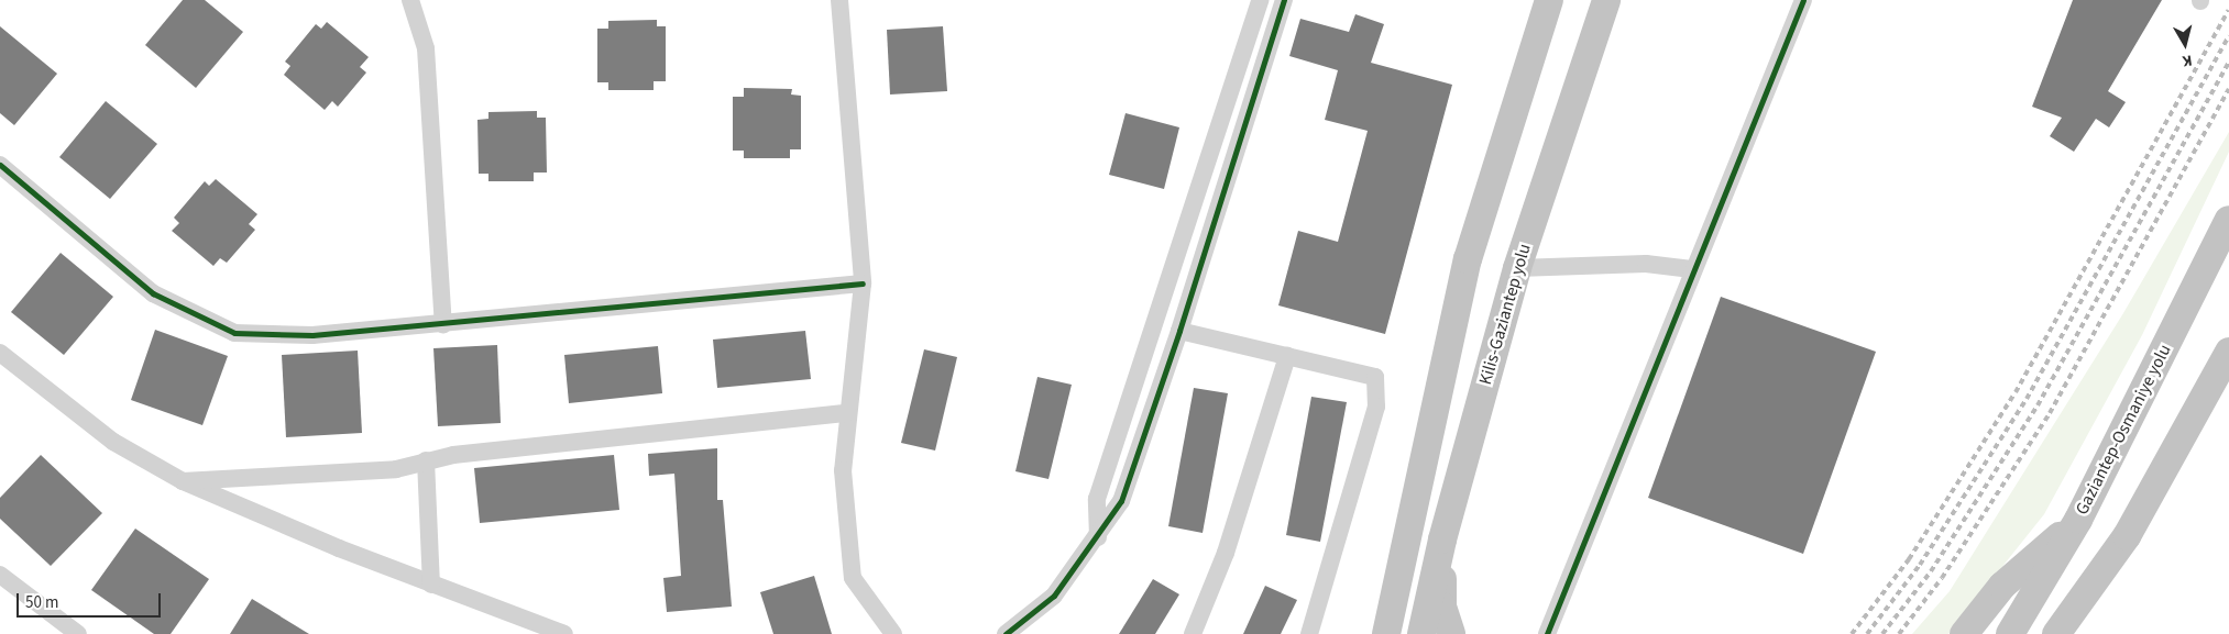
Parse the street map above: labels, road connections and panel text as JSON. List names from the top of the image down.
{
  "streets": {
    "highway": ["Kilis-Gaziantep yolu", "Gaziantep-Osmaniye yolu"]
  },
  "scale_bar": "50 m",
  "north": "bottom"
}
